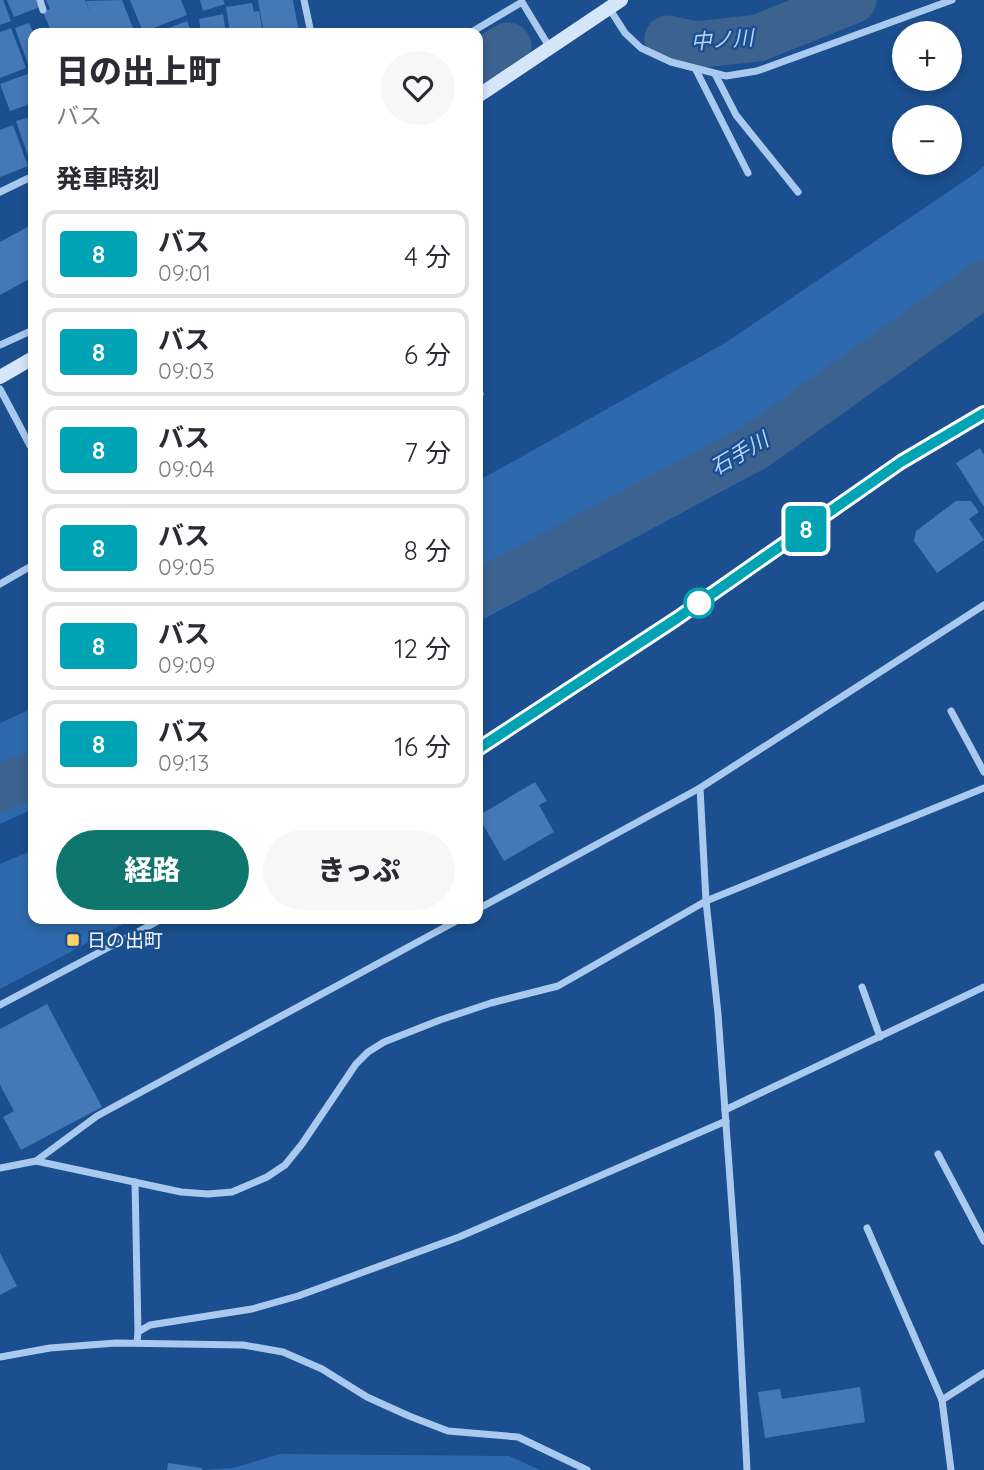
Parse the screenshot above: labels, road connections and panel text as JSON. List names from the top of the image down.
{
  "water": ["中ノ川", "石手川"],
  "places": {
    "transit": ["日の出町"]
  },
  "lines": ["bus line 8"],
  "page": {
    "on_map": "8",
    "map_buttons": ["+", "−"],
    "heading": [
      ["日の出上町", "バス"],
      "発車時刻"
    ],
    "list": [
      {
        "mark": "8",
        "name": "バス",
        "note": "09:01",
        "value": "4 分"
      },
      {
        "mark": "8",
        "name": "バス",
        "note": "09:03",
        "value": "6 分"
      },
      {
        "mark": "8",
        "name": "バス",
        "note": "09:04",
        "value": "7 分"
      },
      {
        "mark": "8",
        "name": "バス",
        "note": "09:05",
        "value": "8 分"
      },
      {
        "mark": "8",
        "name": "バス",
        "note": "09:09",
        "value": "12 分"
      },
      {
        "mark": "8",
        "name": "バス",
        "note": "09:13",
        "value": "16 分"
      }
    ],
    "buttons": ["経路", "きっぷ"]
  }
}
